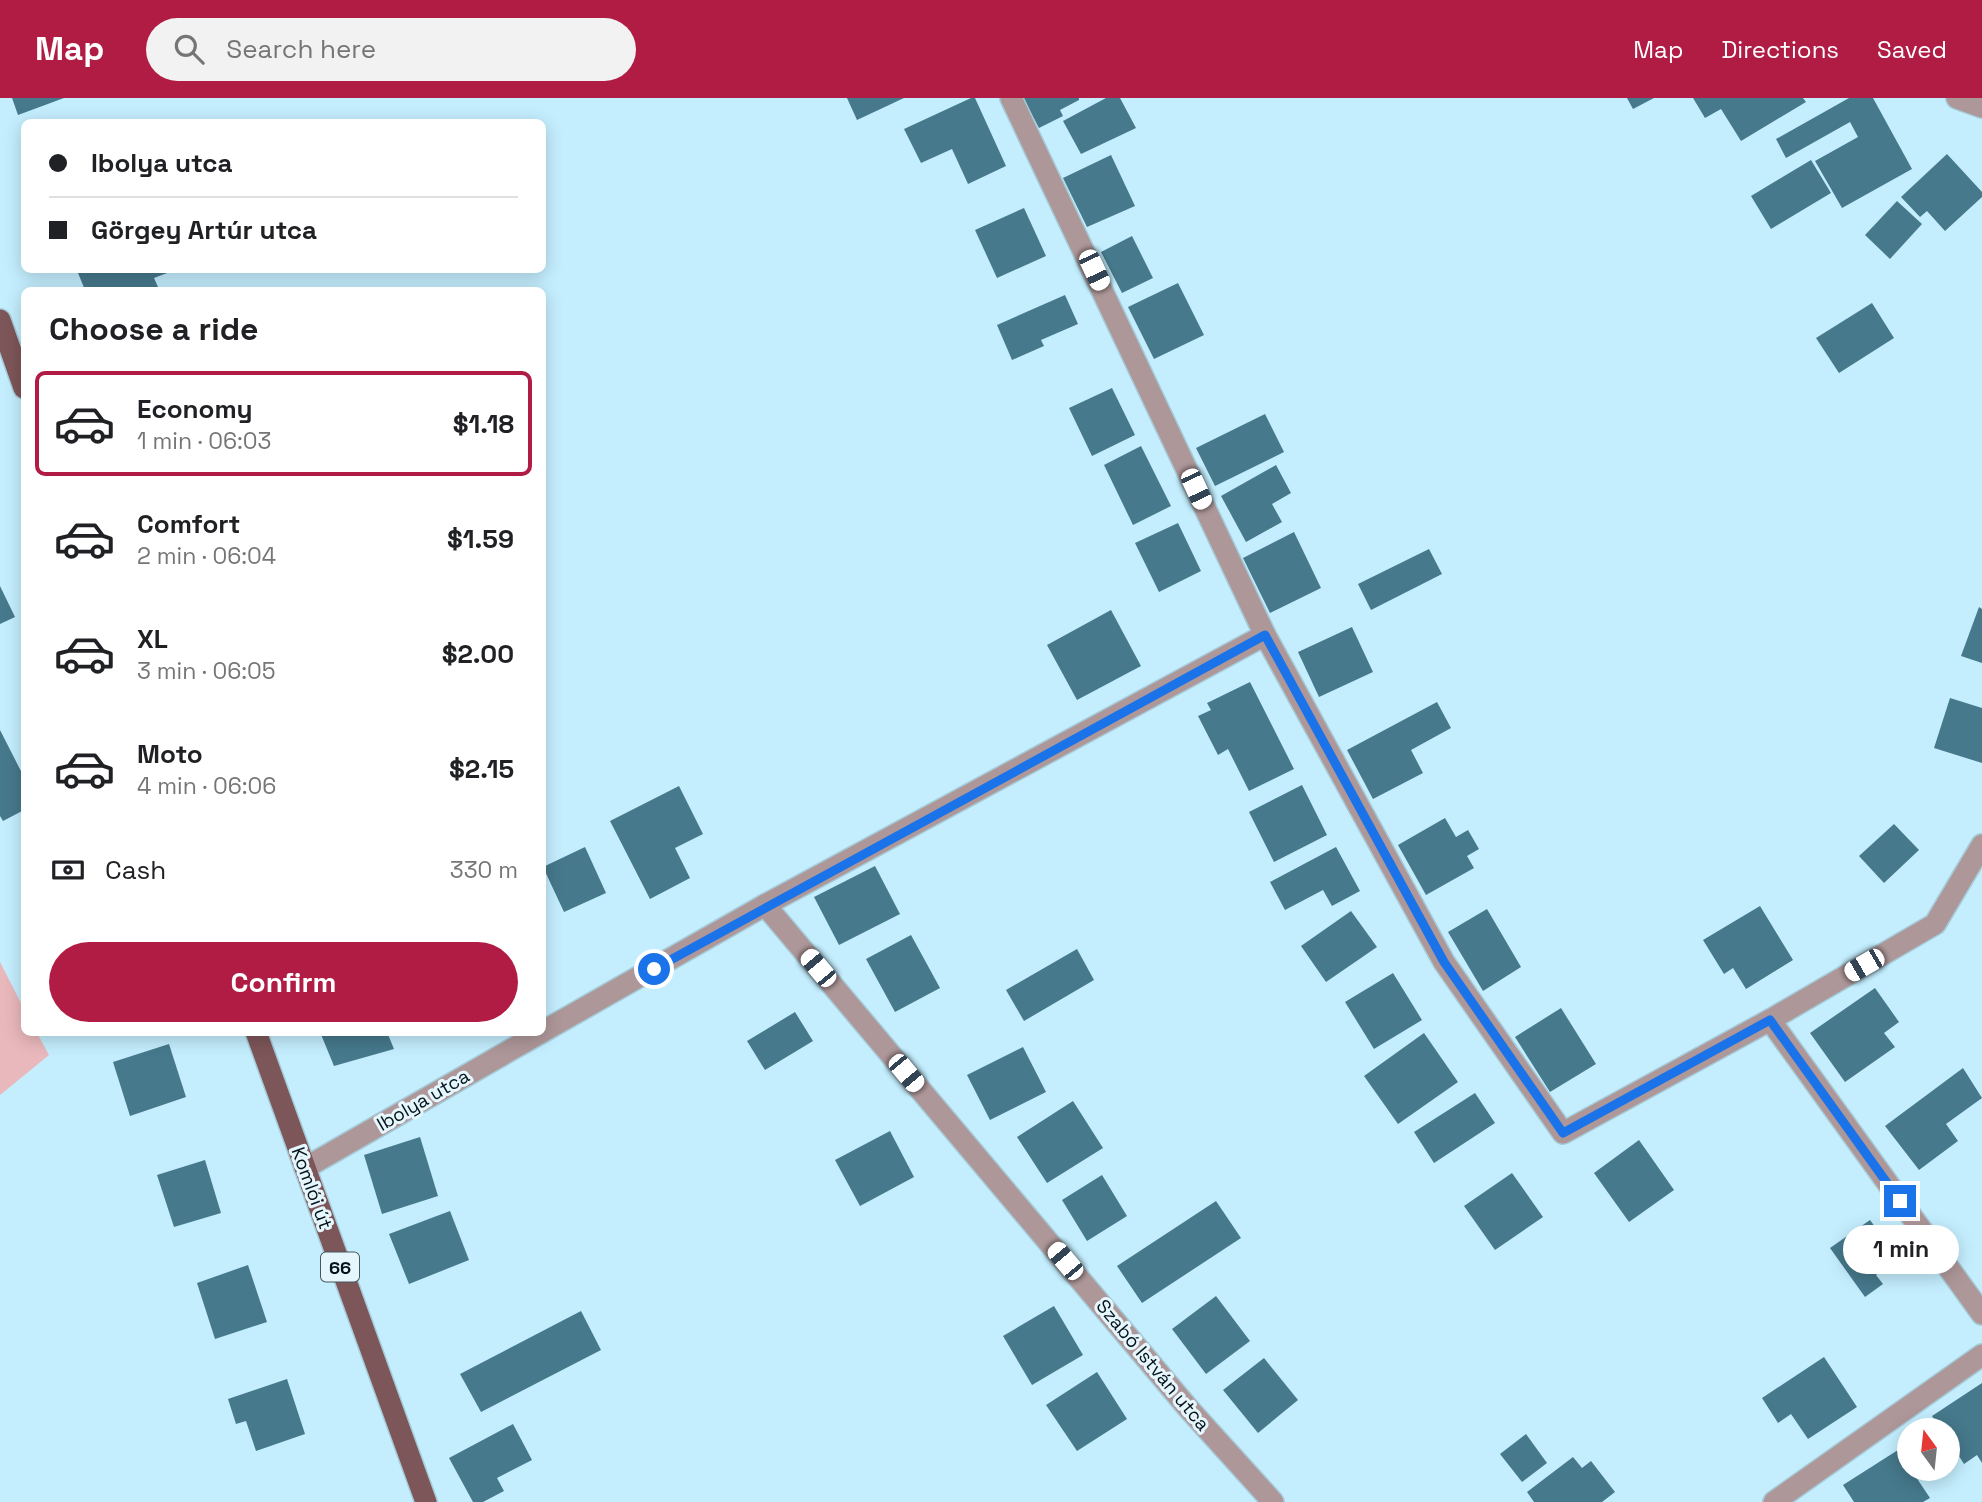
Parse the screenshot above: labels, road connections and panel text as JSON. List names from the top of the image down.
{
  "streets": {
    "main road": ["Komlói út", "66"],
    "street": ["Ibolya utca", "Szabó István utca"]
  },
  "crossings": [
    ["Ibolya utca", "Komlói út"],
    ["Ibolya utca", "Szabó István utca"]
  ],
  "north": "top",
  "page": {
    "header": "Map",
    "search": "Search here",
    "nav": ["Map", "Directions", "Saved"],
    "banner": ["Ibolya utca", "Görgey Artúr utca"],
    "heading": "Choose a ride",
    "list": [
      {
        "name": "Economy",
        "note": "1 min · 06:03",
        "value": "$1.18"
      },
      {
        "name": "Comfort",
        "note": "2 min · 06:04",
        "value": "$1.59"
      },
      {
        "name": "XL",
        "note": "3 min · 06:05",
        "value": "$2.00"
      },
      {
        "name": "Moto",
        "note": "4 min · 06:06",
        "value": "$2.15"
      }
    ],
    "pay": ["Cash", "330 m"],
    "buttons": "Confirm",
    "bubble": "1 min"
  }
}
